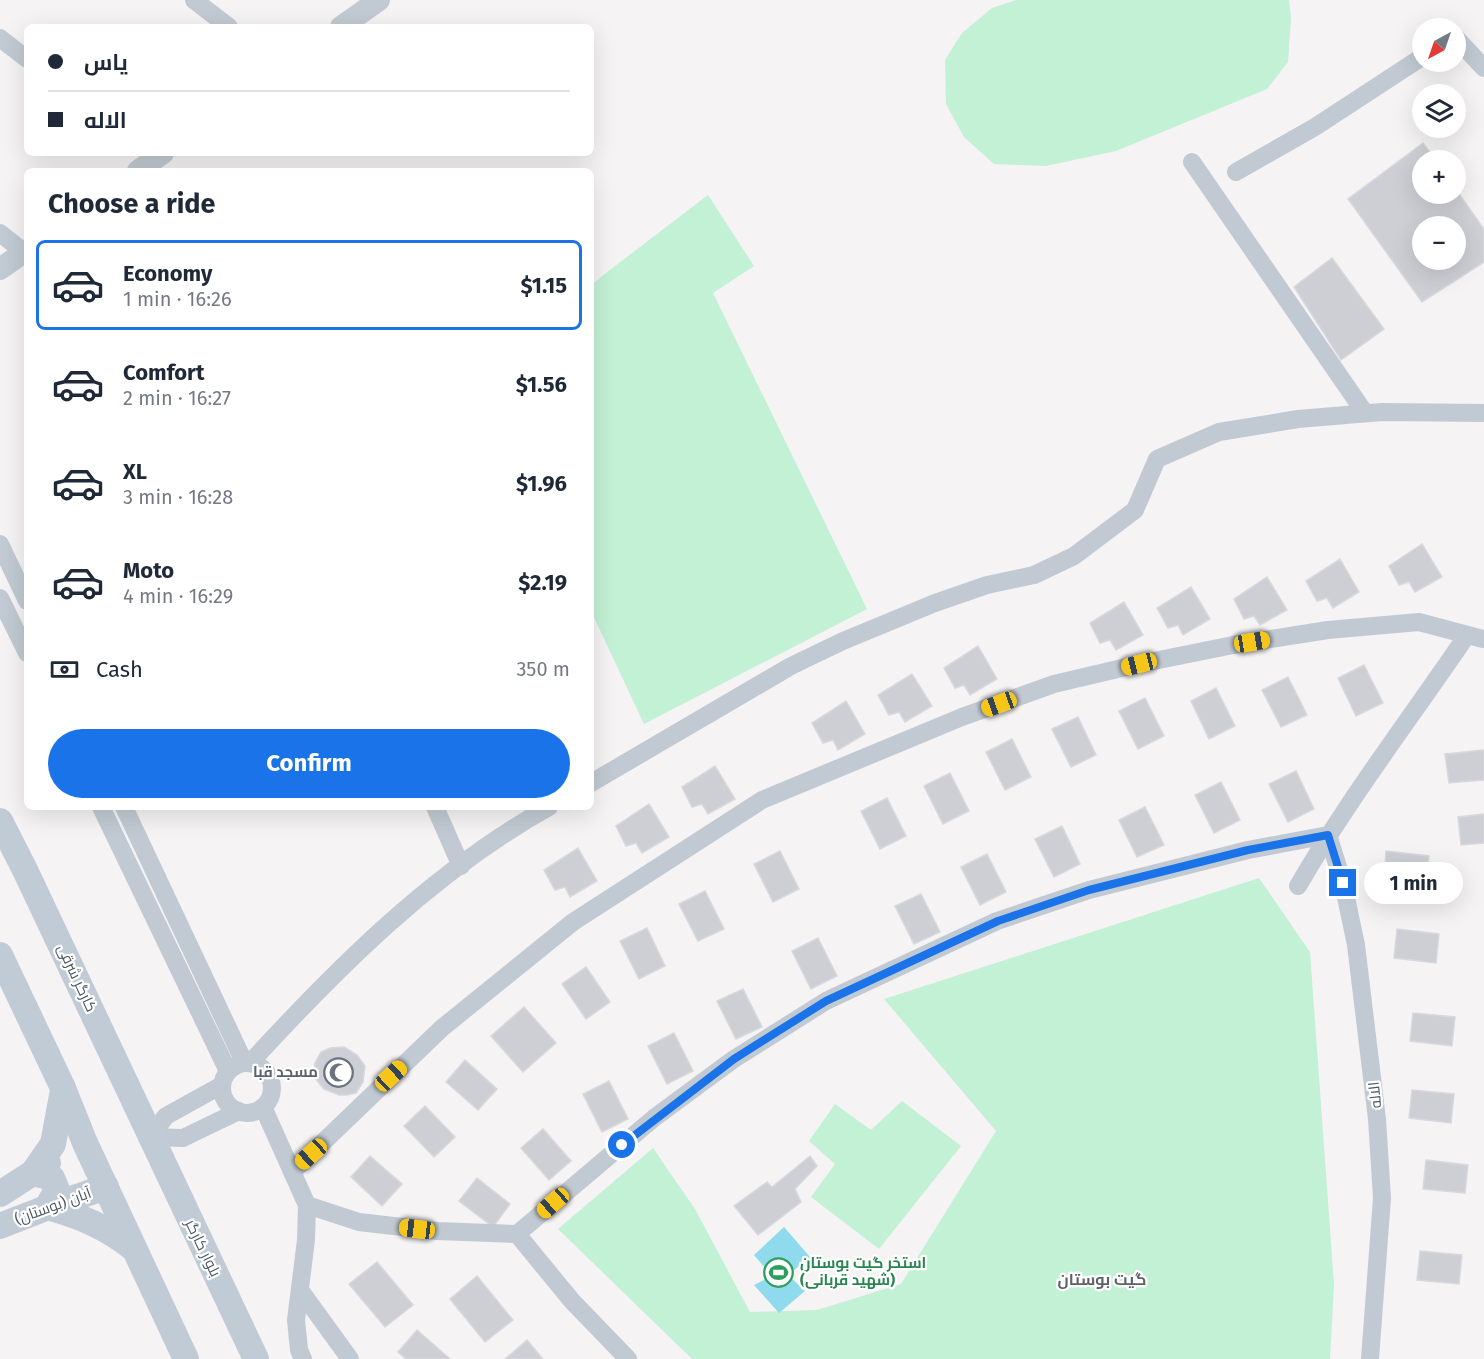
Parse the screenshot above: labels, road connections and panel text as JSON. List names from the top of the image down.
{
  "streets": {
    "main road": ["کارگر شرقی", "آبان (بوستان)", "بلوار کارگر"],
    "street": ["الاله"]
  },
  "crossings": [
    ["کارگر شرقی", "بلوار کارگر"]
  ],
  "districts": ["گیت بوستان"],
  "places": {
    "mosque": ["مسجد قبا"],
    "sports": ["استخر گیت بوستان (شهید قربانی)"]
  },
  "north": "bottom left",
  "page": {
    "map_buttons": ["+", "−"],
    "banner": ["یاس", "الاله"],
    "heading": "Choose a ride",
    "list": [
      {
        "name": "Economy",
        "note": "1 min · 16:26",
        "value": "$1.15"
      },
      {
        "name": "Comfort",
        "note": "2 min · 16:27",
        "value": "$1.56"
      },
      {
        "name": "XL",
        "note": "3 min · 16:28",
        "value": "$1.96"
      },
      {
        "name": "Moto",
        "note": "4 min · 16:29",
        "value": "$2.19"
      }
    ],
    "pay": ["Cash", "350 m"],
    "buttons": "Confirm",
    "bubble": "1 min"
  }
}
